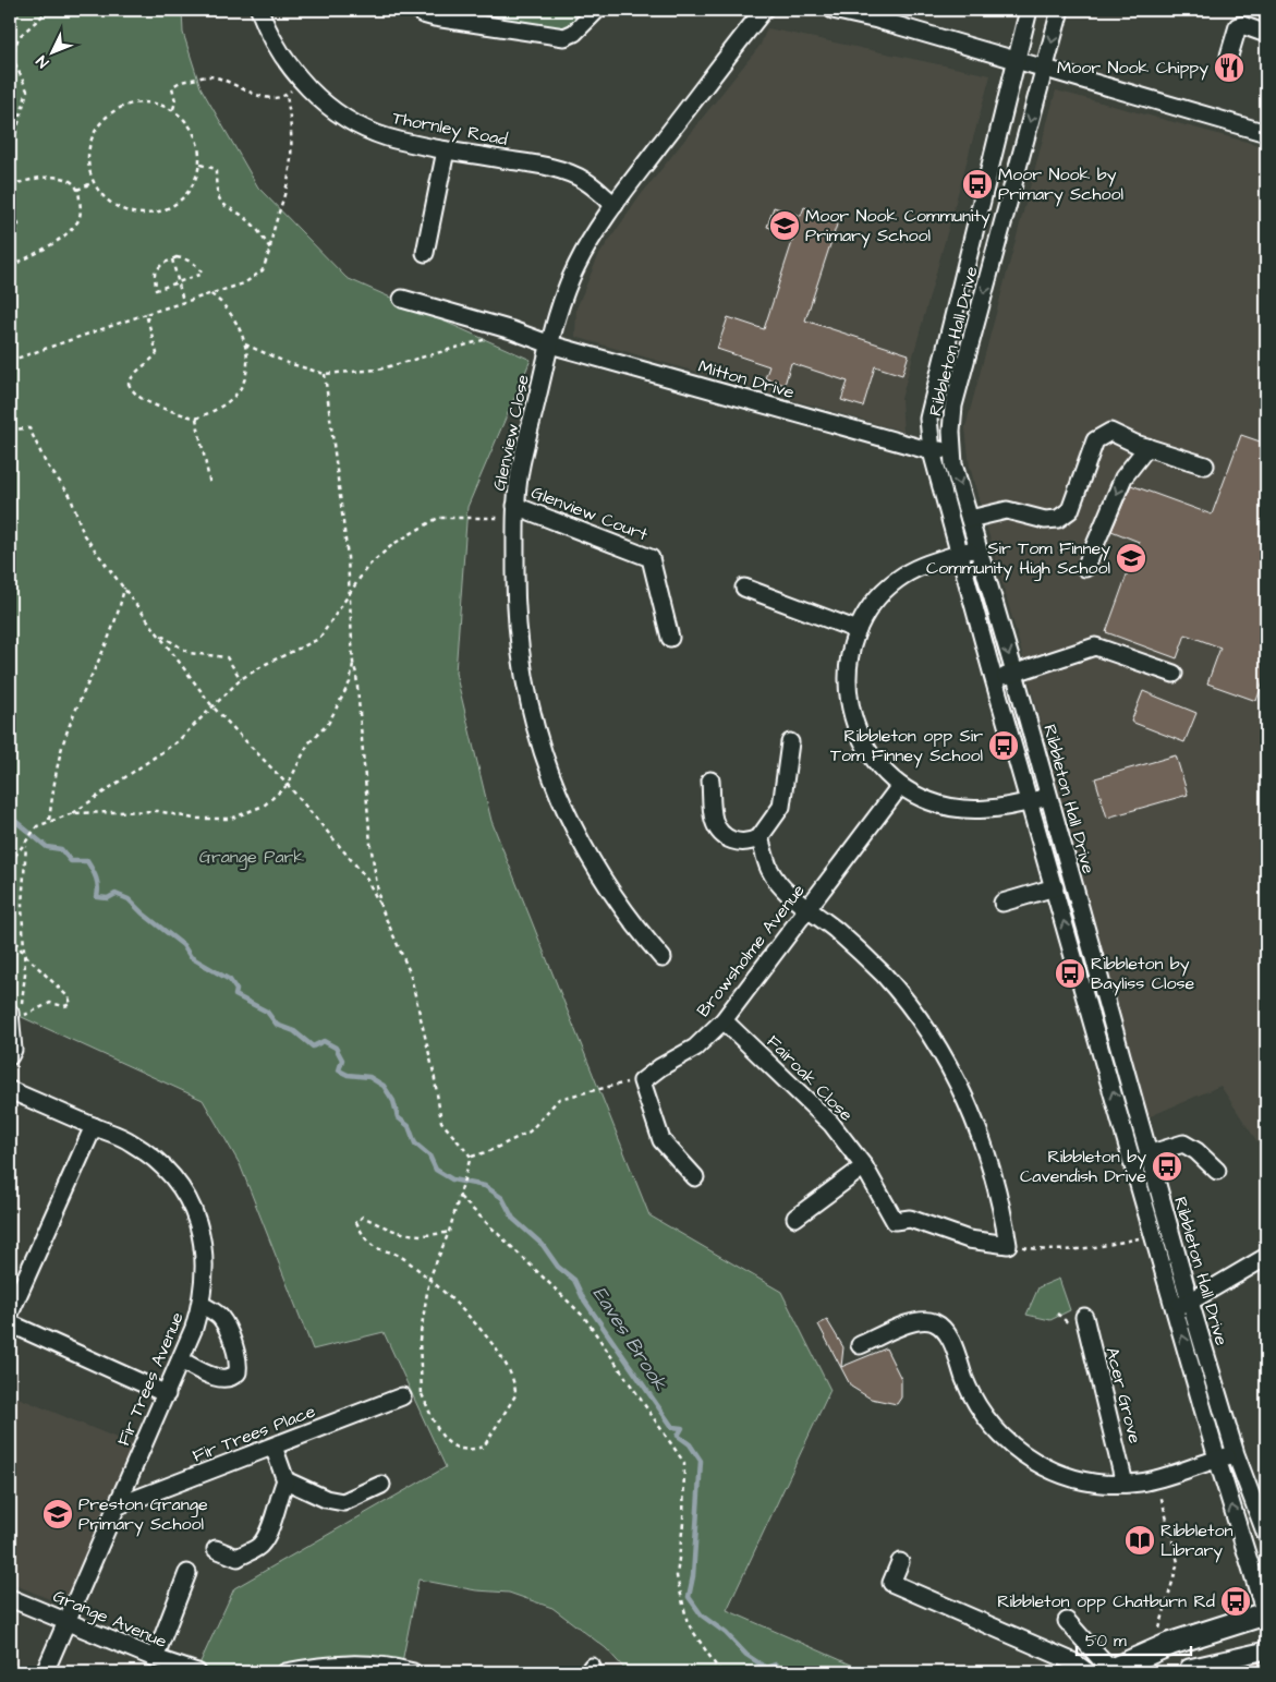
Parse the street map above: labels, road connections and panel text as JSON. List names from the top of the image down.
{
  "streets": {
    "street": [
      "Thornley Road",
      "Ribbleton Hall Drive",
      "Mitton Drive",
      "Glenview Close",
      "Glenview Court",
      "Browsholme Avenue",
      "Fairoak Close",
      "Fir Trees Avenue",
      "Acer Grove",
      "Fir Trees Place",
      "Grange Avenue"
    ]
  },
  "crossings": [
    ["Thornley Road", "Glenview Close"],
    ["Ribbleton Hall Drive", "Mitton Drive"],
    ["Mitton Drive", "Glenview Close"],
    ["Glenview Close", "Glenview Court"],
    ["Browsholme Avenue", "Fairoak Close"],
    ["Fir Trees Avenue", "Fir Trees Place"],
    ["Fir Trees Avenue", "Grange Avenue"]
  ],
  "water": ["Eaves Brook"],
  "parks": ["Grange Park"],
  "places": {
    "restaurant": ["Moor Nook Chippy"],
    "bus stop": [
      "Moor Nook by Primary School",
      "Ribbleton opp Sir Tom Finney School",
      "Ribbleton by Bayliss Close",
      "Ribbleton by Cavendish Drive",
      "Ribbleton opp Chatburn Rd"
    ],
    "school or university": ["Moor Nook Community Primary School", "Sir Tom Finney Community High School", "Preston Grange Primary School"],
    "library": ["Ribbleton Library"]
  },
  "scale_bar": "50 m",
  "north": "bottom left"
}
